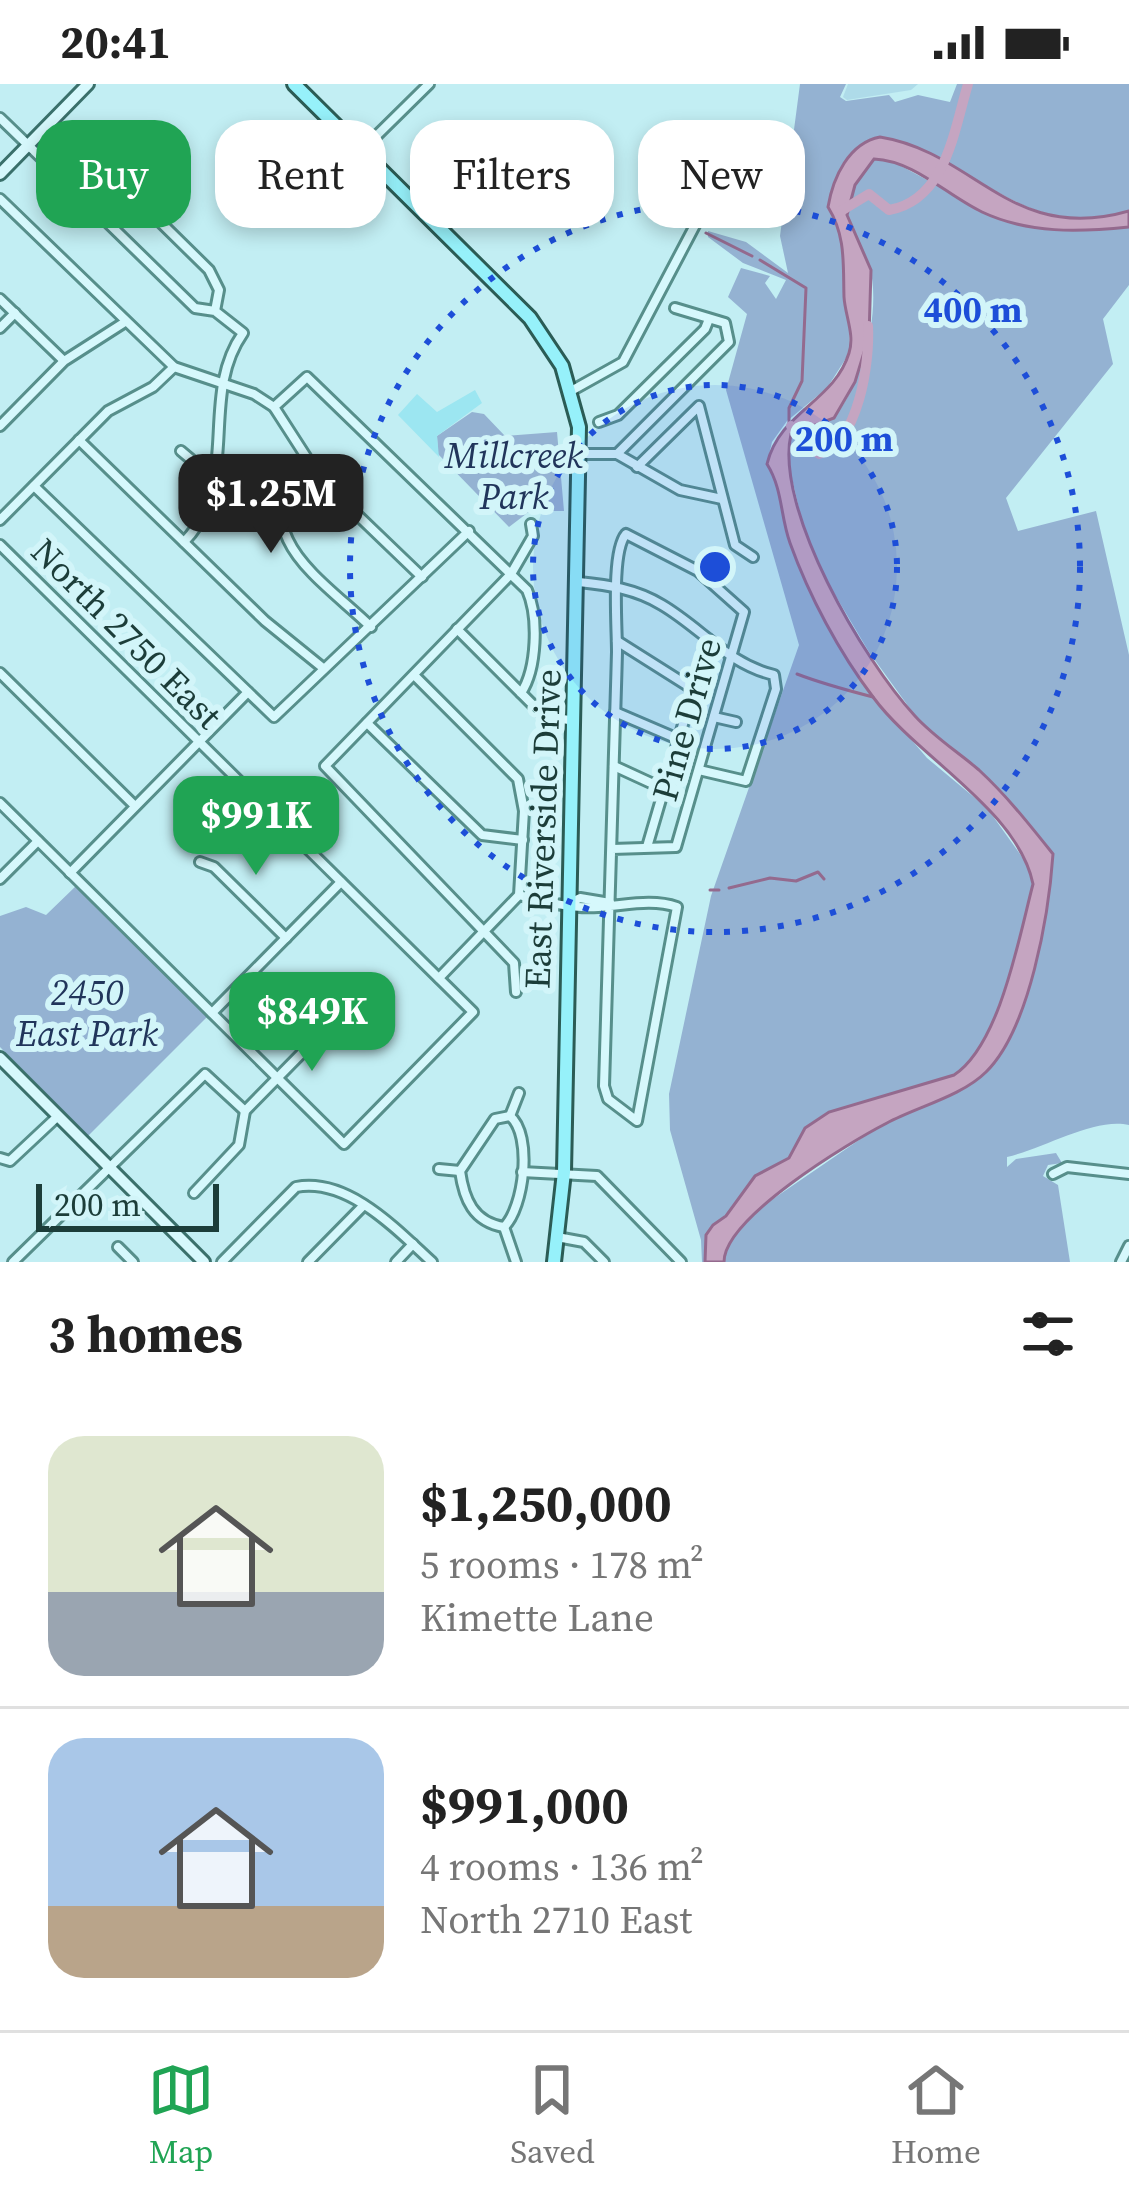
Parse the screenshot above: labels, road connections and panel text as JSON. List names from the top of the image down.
{
  "streets": {
    "main road": ["East Riverside Drive"],
    "street": ["North 2750 East", "Pine Drive"]
  },
  "parks": ["Millcreek Park", "2450 East Park"],
  "scale_bar": "200 m",
  "page": {
    "status": "20:41",
    "chip": [
      "Buy",
      "Rent",
      "Filters",
      "New"
    ],
    "price": ["$1.25M", "$991K", "$849K"],
    "scale": "200 m",
    "heading": "3 homes",
    "list": [
      {
        "name": "$1,250,000",
        "note": "5 rooms · 178 m² · Kimette Lane"
      },
      {
        "name": "$991,000",
        "note": "4 rooms · 136 m² · North 2710 East"
      }
    ],
    "tabs": ["Map", "Saved", "Home"]
  },
  "rings": ["400 m", "200 m"]
}
